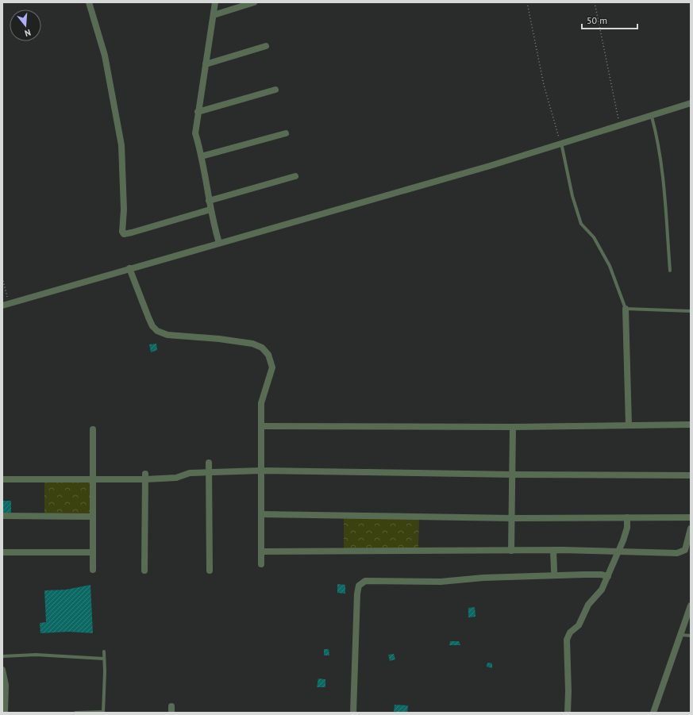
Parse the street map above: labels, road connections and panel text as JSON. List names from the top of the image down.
{
  "scale_bar": "50 m",
  "north": "bottom"
}
